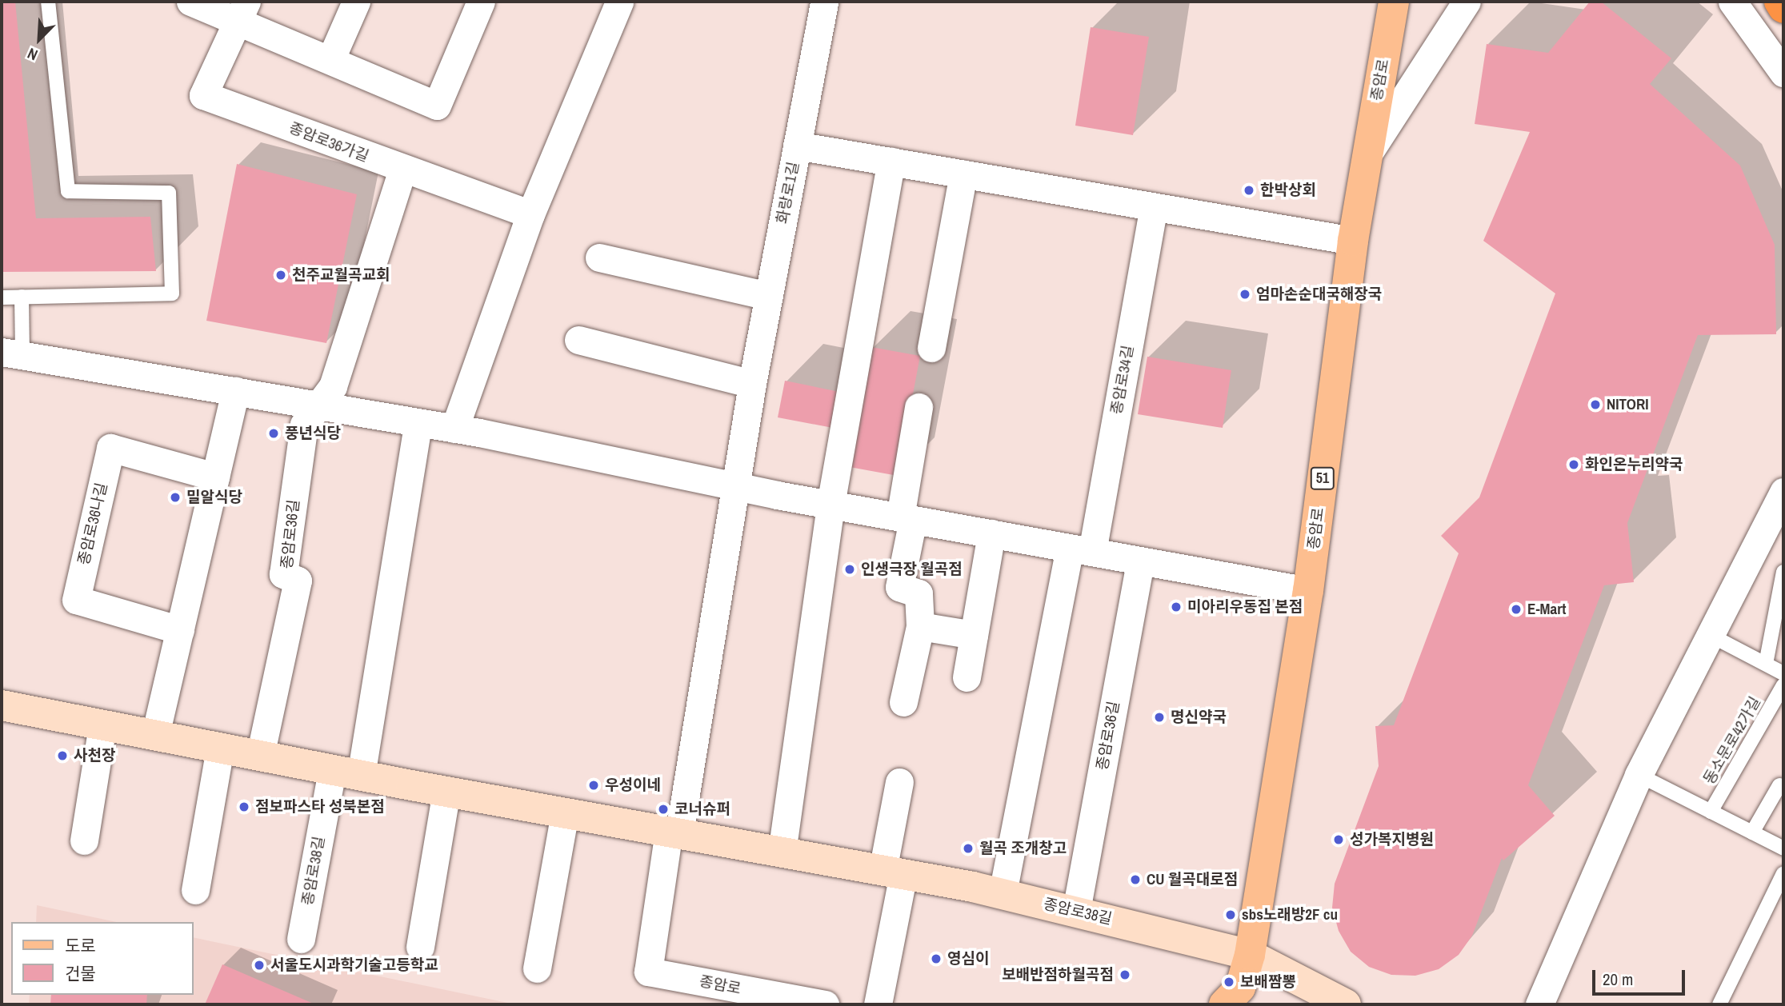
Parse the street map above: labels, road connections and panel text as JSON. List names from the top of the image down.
{
  "streets": {
    "main road": ["종암로", "51"],
    "street": [
      "종암로36가길",
      "화랑로1길",
      "종암로34길",
      "종암로36나길",
      "종암로36길",
      "종암로38길"
    ],
    "lane": ["동소문로42가길"]
  },
  "crossings": [
    ["종암로", "종암로38길"],
    ["종암로36가길", "종암로36길"],
    ["종암로36길", "종암로38길"]
  ],
  "places": [
    "한박상회",
    "천주교월곡교회",
    "엄마손순대국해장국",
    "NITORI",
    "풍년식당",
    "화인온누리약국",
    "밀알식당",
    "인생극장 월곡점",
    "미아리우동집 본점",
    "E-Mart",
    "명신약국",
    "사천장",
    "우성이네",
    "점보파스타 성북본점",
    "코너슈퍼",
    "성가복지병원",
    "월곡 조개창고",
    "CU 월곡대로점",
    "sbs노래방2F cu",
    "영심이",
    "서울도시과학기술고등학교",
    "보배반점하월곡점",
    "보배짬뽕"
  ],
  "legend": ["도로", "건물"],
  "scale_bar": "20 m",
  "north": "bottom left"
}
